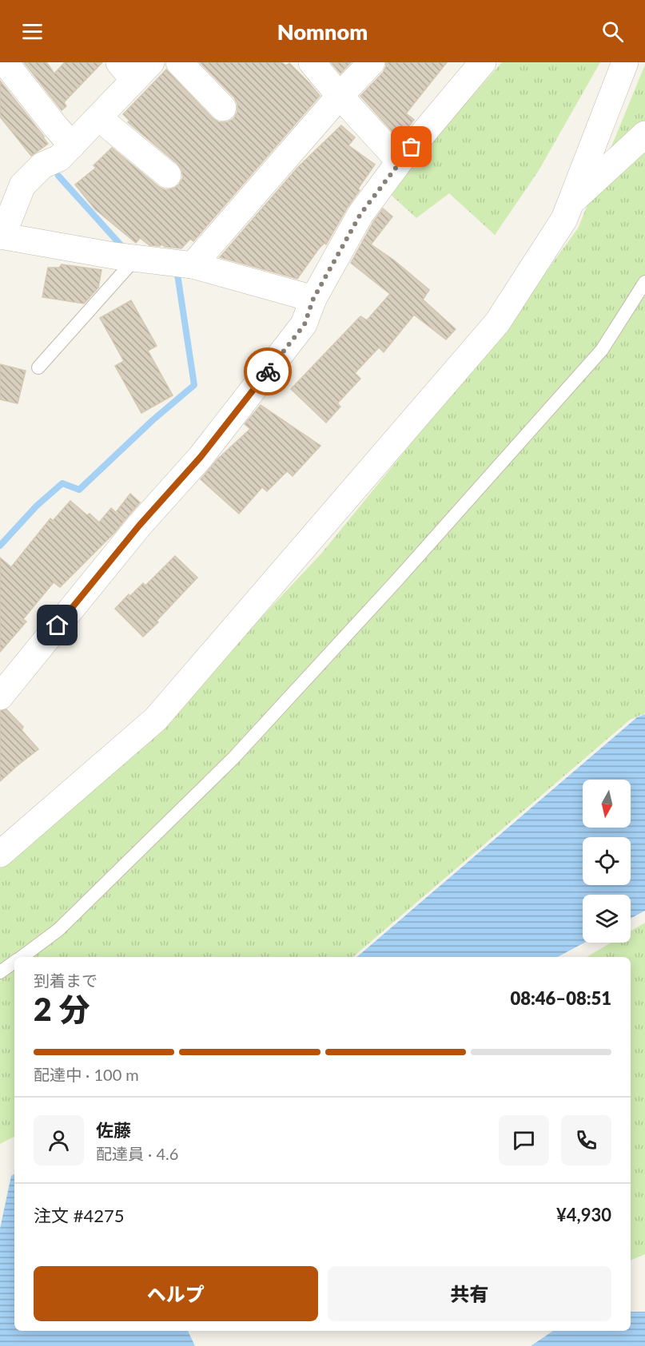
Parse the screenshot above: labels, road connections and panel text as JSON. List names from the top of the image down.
{
  "north": "bottom",
  "page": {
    "header": "Nomnom",
    "heading": ["2 分", "到着まで", "08:46–08:51"],
    "panel": [
      "佐藤",
      "配達員 · 4.6",
      "注文 #4275",
      "¥4,930"
    ],
    "bar": "配達中 · 100 m",
    "buttons": ["ヘルプ", "共有"]
  }
}
